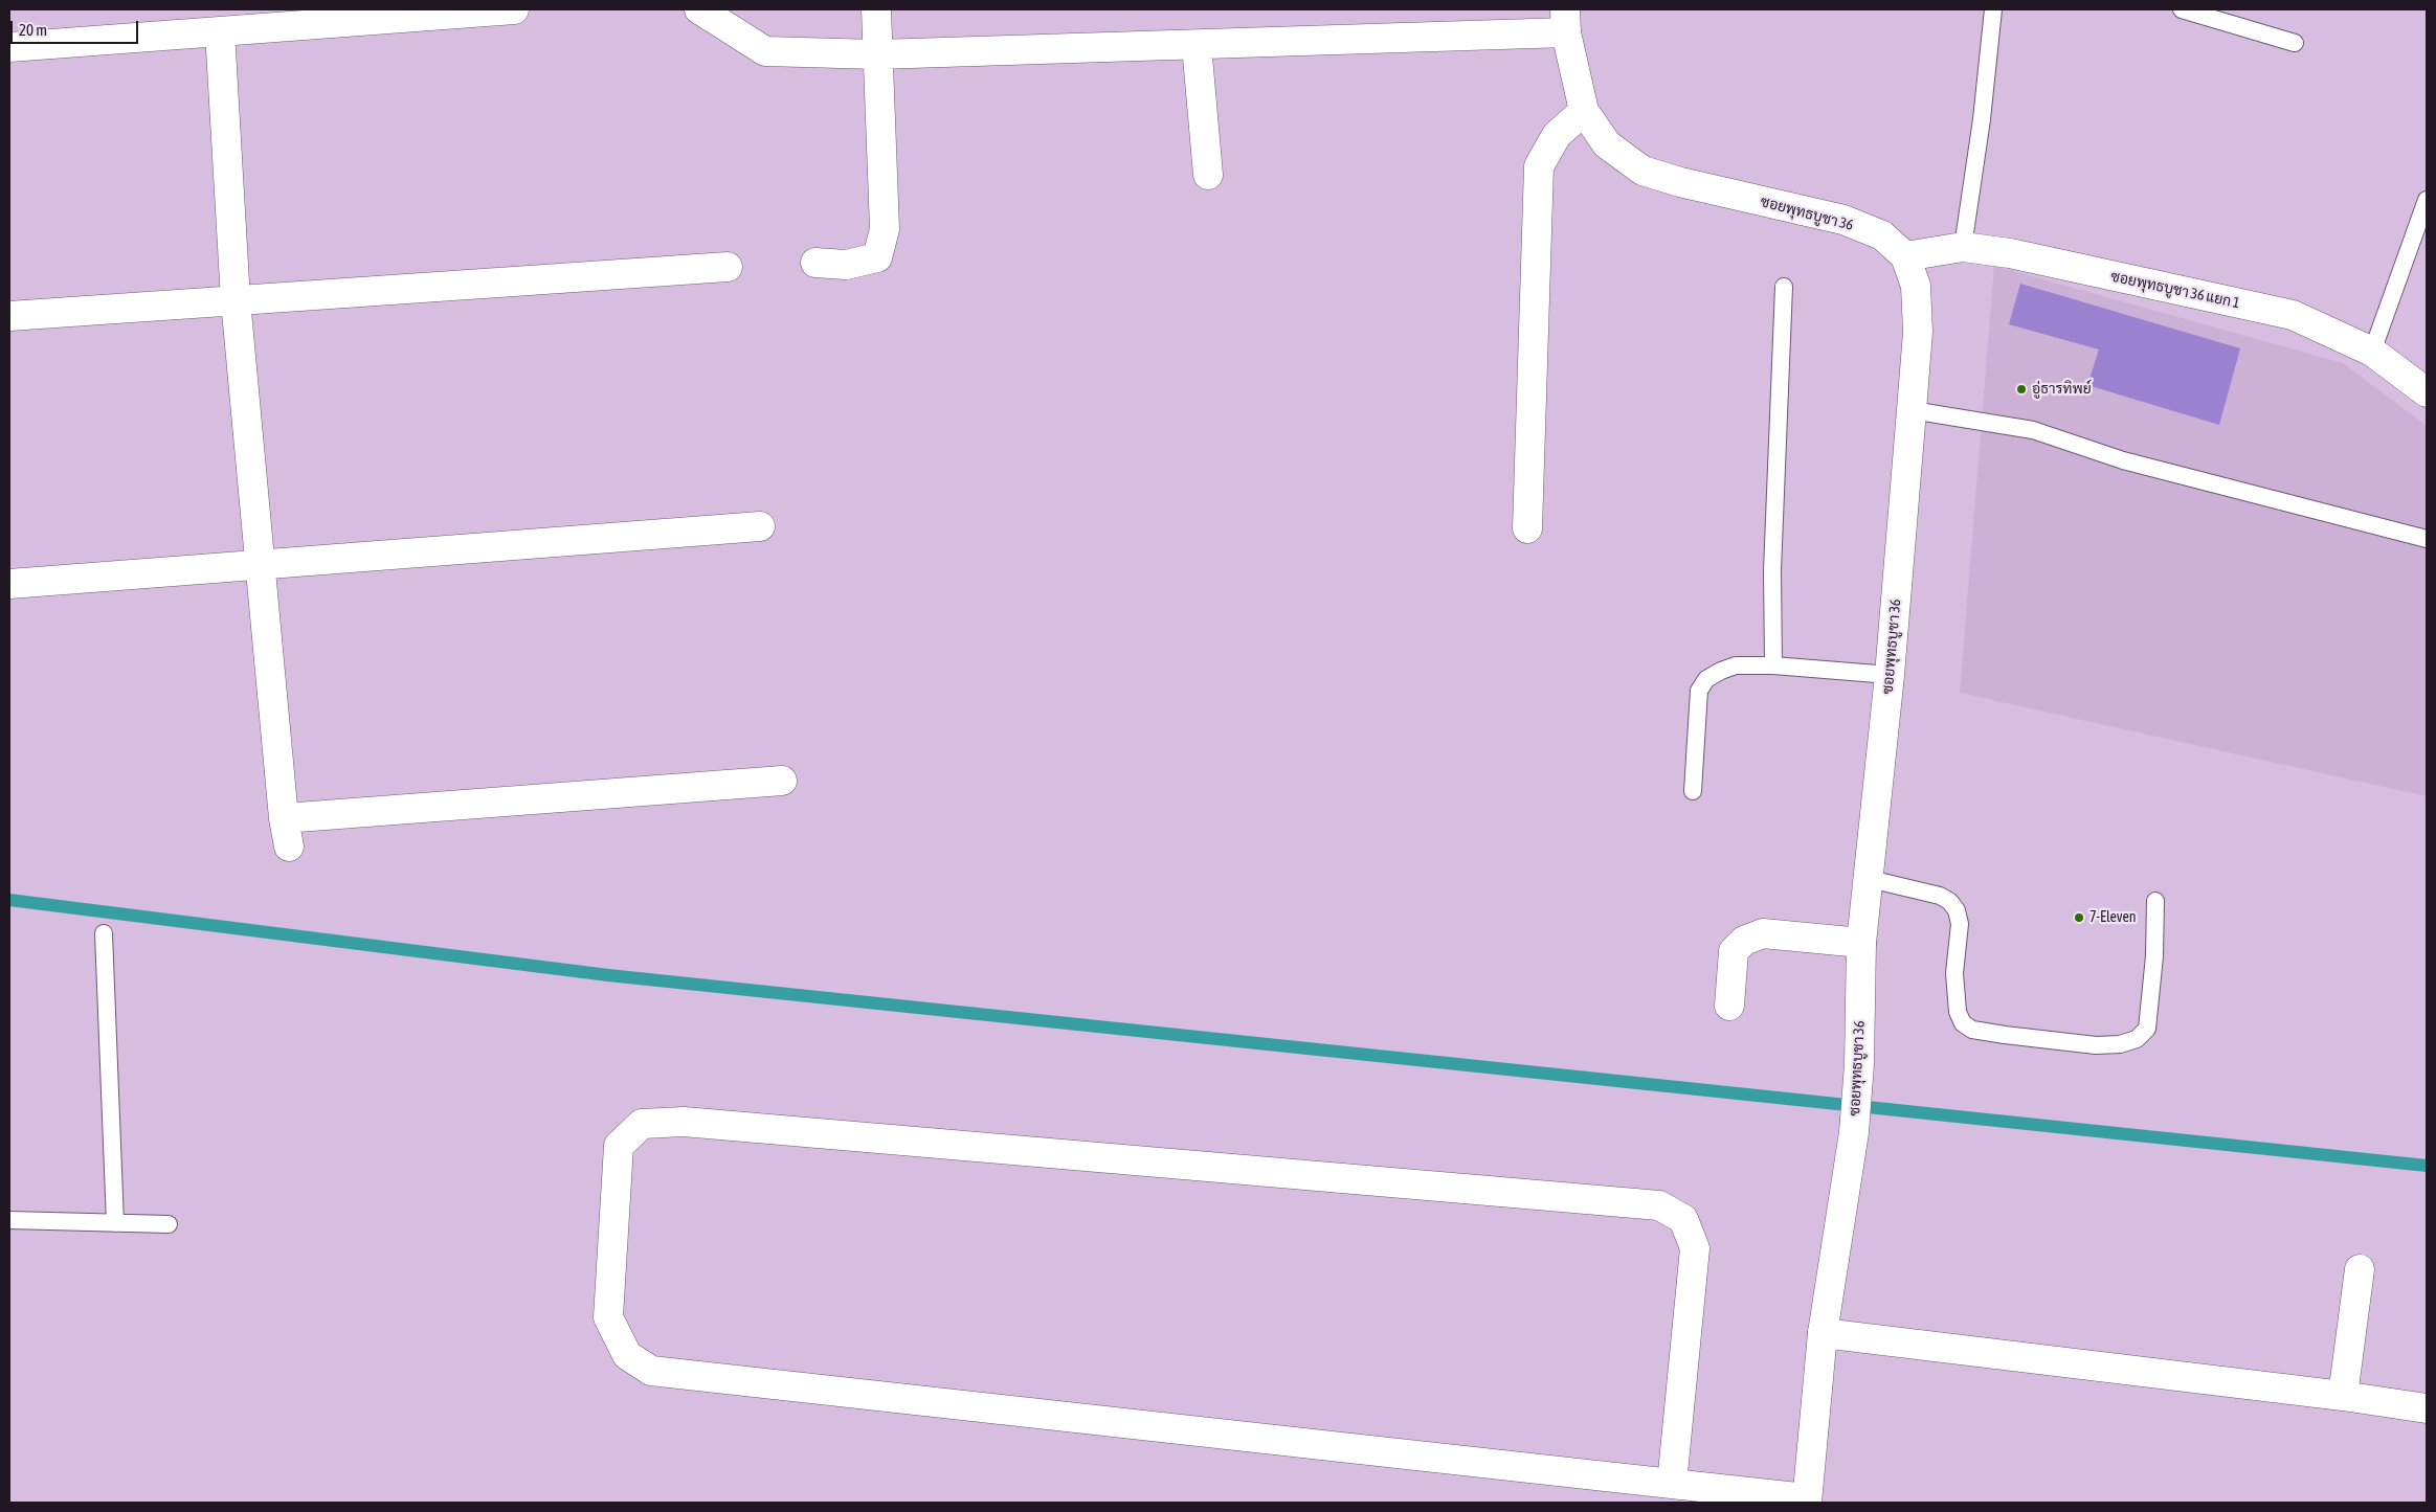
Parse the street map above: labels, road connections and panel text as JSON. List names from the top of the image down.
{
  "streets": {
    "street": ["ซอยพุทธบูชา 36", "ซอยพุทธบูชา 36 แยก 1"]
  },
  "crossings": [
    ["ซอยพุทธบูชา 36", "ซอยพุทธบูชา 36 แยก 1"]
  ],
  "places": ["อู่ธารทิพย์", "7-Eleven"],
  "scale_bar": "20 m"
}
